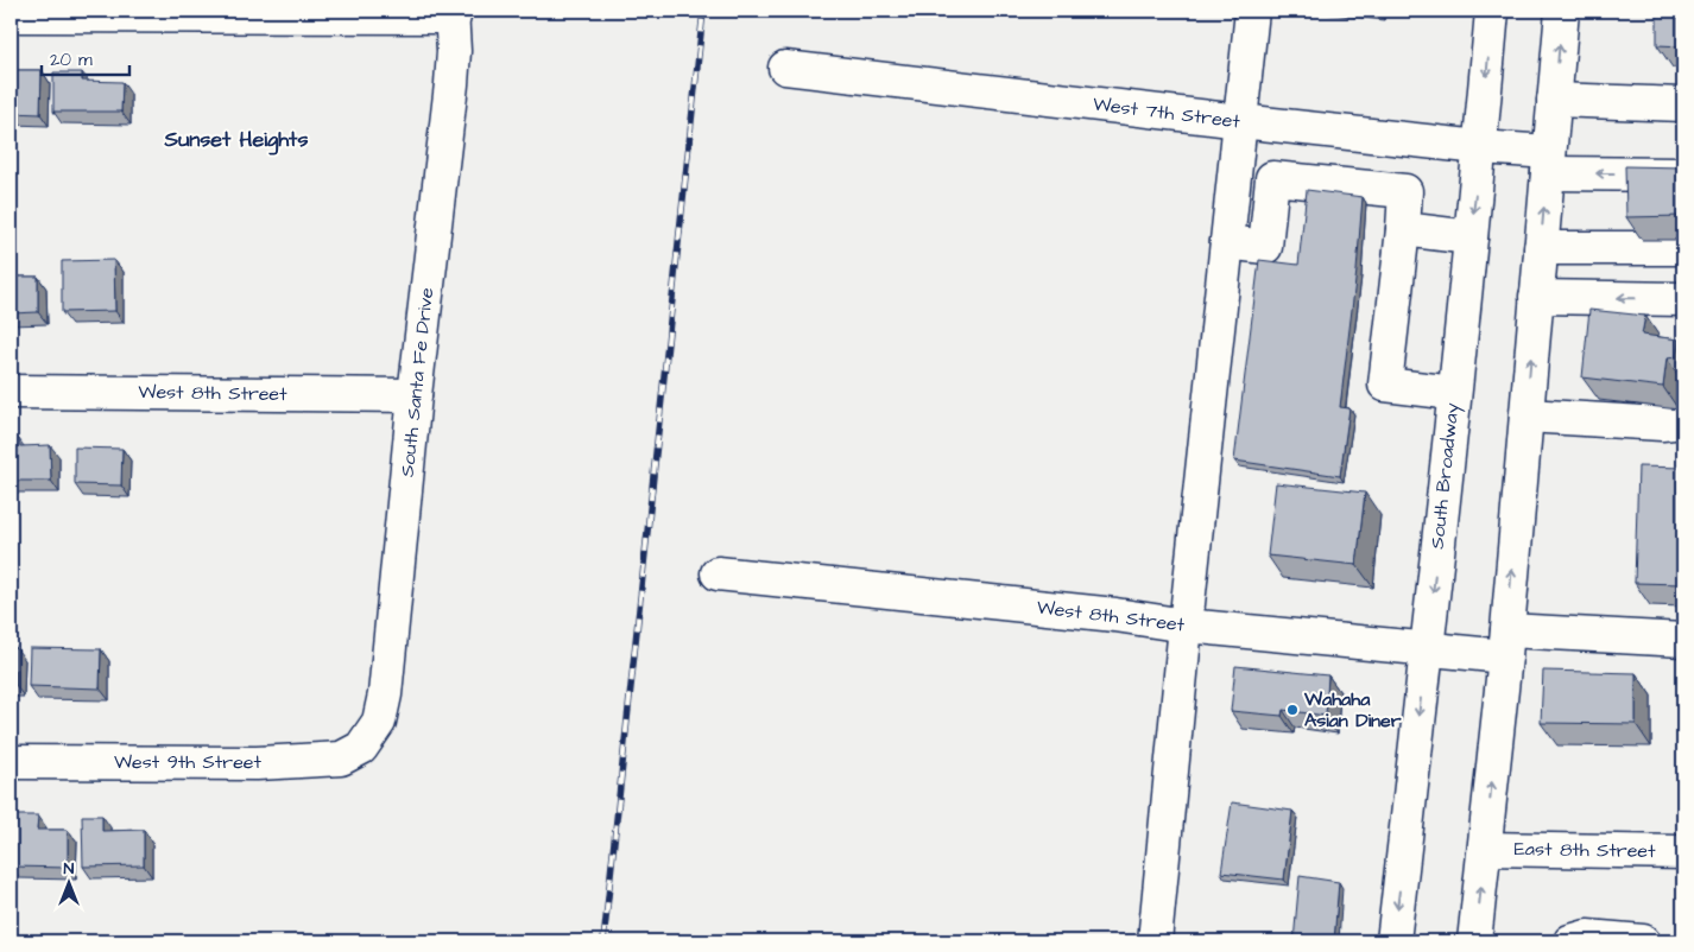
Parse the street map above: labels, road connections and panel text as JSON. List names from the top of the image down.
{
  "streets": {
    "street": [
      "West 7th Street",
      "South Santa Fe Drive",
      "West 8th Street",
      "South Broadway",
      "West 9th Street",
      "East 8th Street"
    ]
  },
  "crossings": [
    ["West 7th Street", "South Broadway"],
    ["South Santa Fe Drive", "West 8th Street"],
    ["South Santa Fe Drive", "West 9th Street"],
    ["West 8th Street", "South Broadway"]
  ],
  "districts": ["Sunset Heights"],
  "places": ["Wahaha Asian Diner"],
  "scale_bar": "20 m",
  "north": "top"
}
